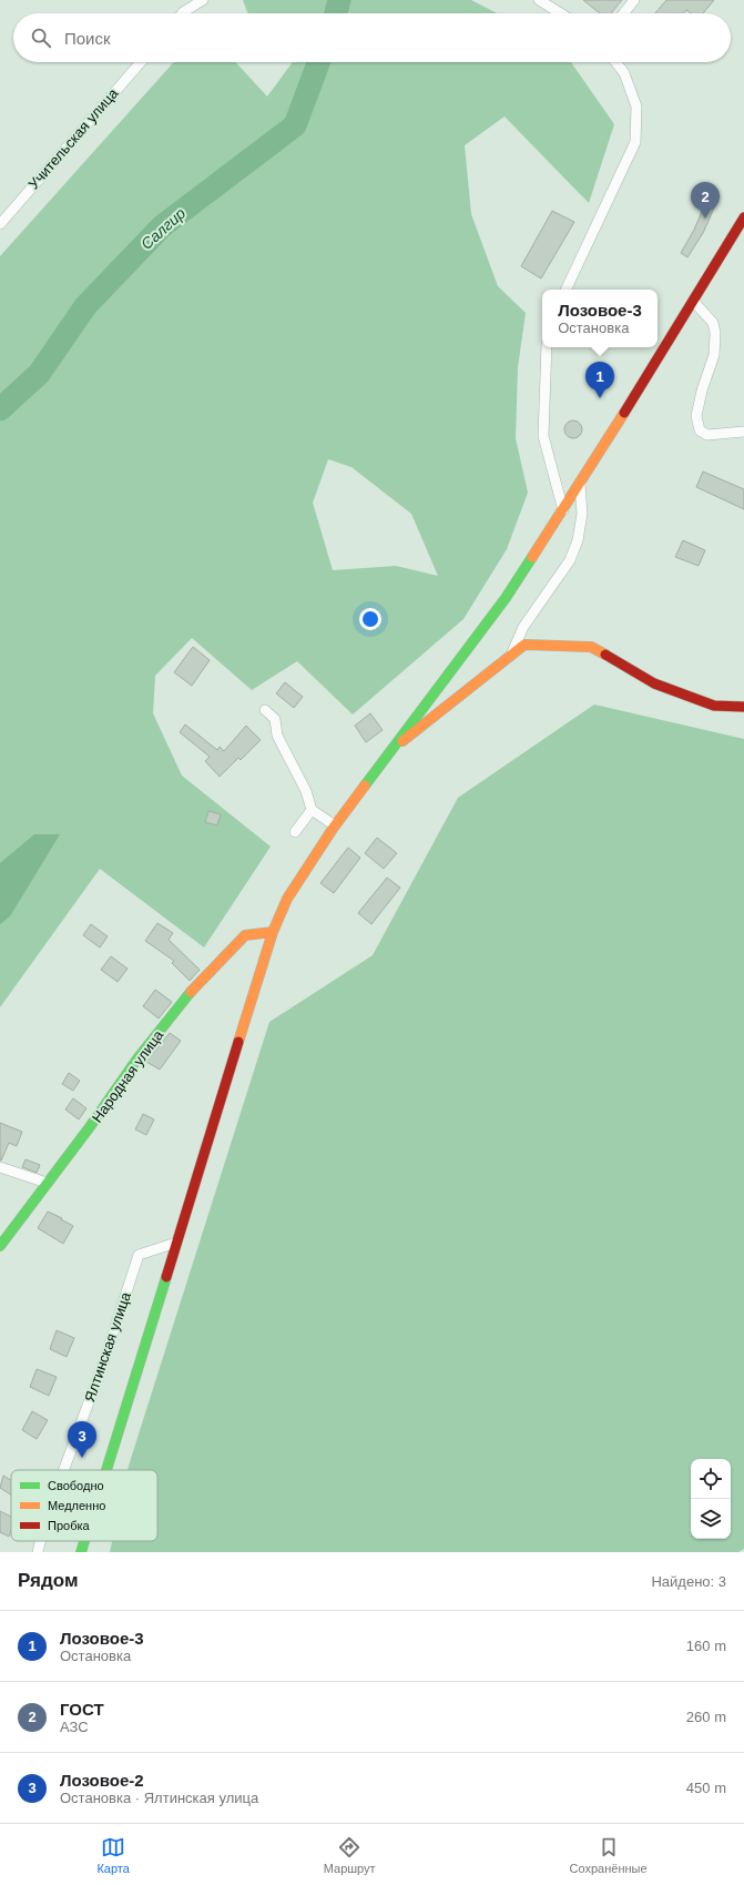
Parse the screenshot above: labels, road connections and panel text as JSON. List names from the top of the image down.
{
  "streets": {
    "main road": ["Народная улица"],
    "street": ["Учительская улица", "Ялтинская улица"]
  },
  "water": ["Салгир"],
  "legend": ["Свободно", "Медленно", "Пробка"],
  "page": {
    "search": "Поиск",
    "pins": ["2", "1", "3"],
    "popup": ["Лозовое-3", "Остановка"],
    "heading": ["Рядом", "Найдено: 3"],
    "list": [
      {
        "mark": "1",
        "name": "Лозовое-3",
        "note": "Остановка",
        "value": "160 m"
      },
      {
        "mark": "2",
        "name": "ГОСТ",
        "note": "АЗС",
        "value": "260 m"
      },
      {
        "mark": "3",
        "name": "Лозовое-2",
        "note": "Остановка · Ялтинская улица",
        "value": "450 m"
      }
    ],
    "nav": ["Карта", "Маршрут", "Сохранённые"]
  }
}
